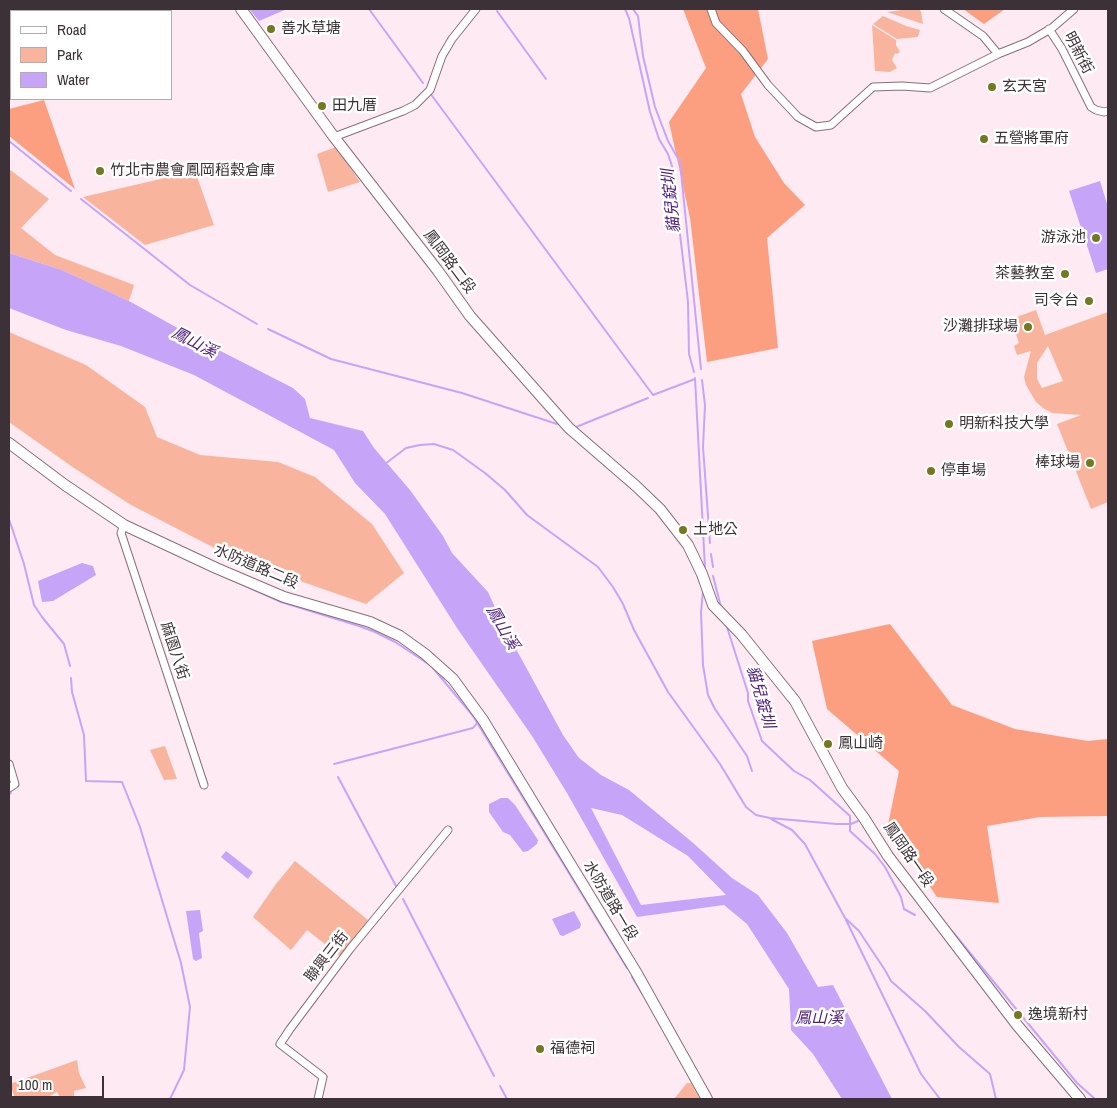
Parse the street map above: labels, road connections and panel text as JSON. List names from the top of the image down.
{
  "streets": {
    "street": [
      "明新街",
      "鳳岡路二段",
      "水防道路二段",
      "麻園八街",
      "鳳岡路一段",
      "水防道路一段",
      "聯興三街"
    ]
  },
  "crossings": [
    ["鳳岡路二段", "鳳岡路一段"],
    ["水防道路二段", "麻園八街"],
    ["水防道路二段", "水防道路一段"]
  ],
  "water": ["貓兒錠圳", "鳳山溪"],
  "places": [
    "善水草塘",
    "玄天宮",
    "田九厝",
    "五營將軍府",
    "竹北市農會鳳岡稻穀倉庫",
    "游泳池",
    "茶藝教室",
    "司令台",
    "沙灘排球場",
    "明新科技大學",
    "棒球場",
    "停車場",
    "土地公",
    "鳳山崎",
    "逸境新村",
    "福德祠"
  ],
  "legend": ["Road", "Park", "Water"],
  "scale_bar": "100 m"
}
